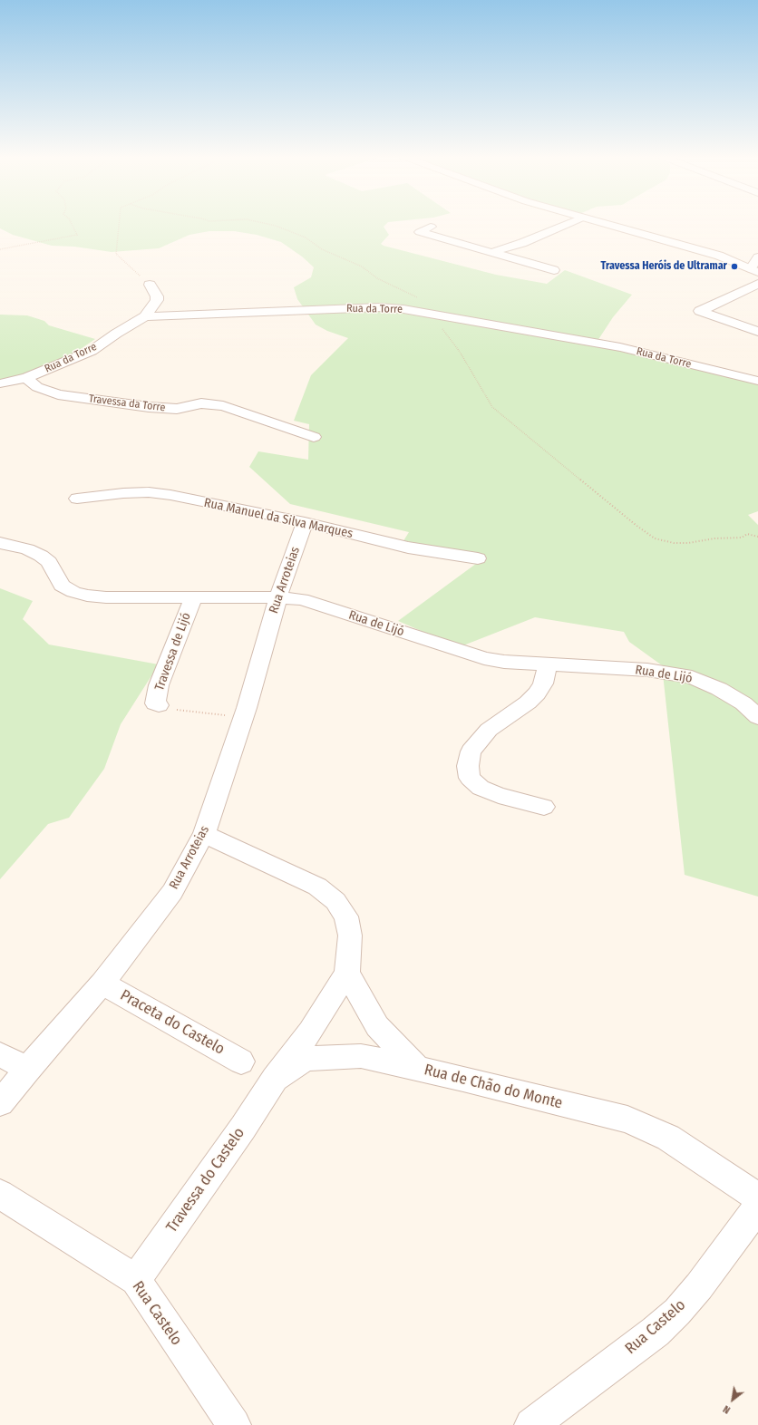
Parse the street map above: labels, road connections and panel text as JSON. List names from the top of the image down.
{
  "streets": {
    "street": [
      "Rua da Torre",
      "Travessa da Torre",
      "Rua Manuel da Silva Marques",
      "Rua Arroteias",
      "Rua de Lijó",
      "Travessa de Lijó",
      "Praceta do Castelo",
      "Rua de Chão do Monte",
      "Travessa do Castelo",
      "Rua Castelo"
    ]
  },
  "crossings": [
    ["Rua da Torre", "Travessa da Torre"],
    ["Rua Manuel da Silva Marques", "Rua Arroteias"],
    ["Rua Arroteias", "Rua de Lijó"],
    ["Rua Arroteias", "Praceta do Castelo"],
    ["Rua de Lijó", "Travessa de Lijó"],
    ["Rua de Chão do Monte", "Travessa do Castelo"],
    ["Travessa do Castelo", "Rua Castelo"]
  ],
  "places": ["Travessa Heróis de Ultramar"],
  "north": "bottom left"
}
